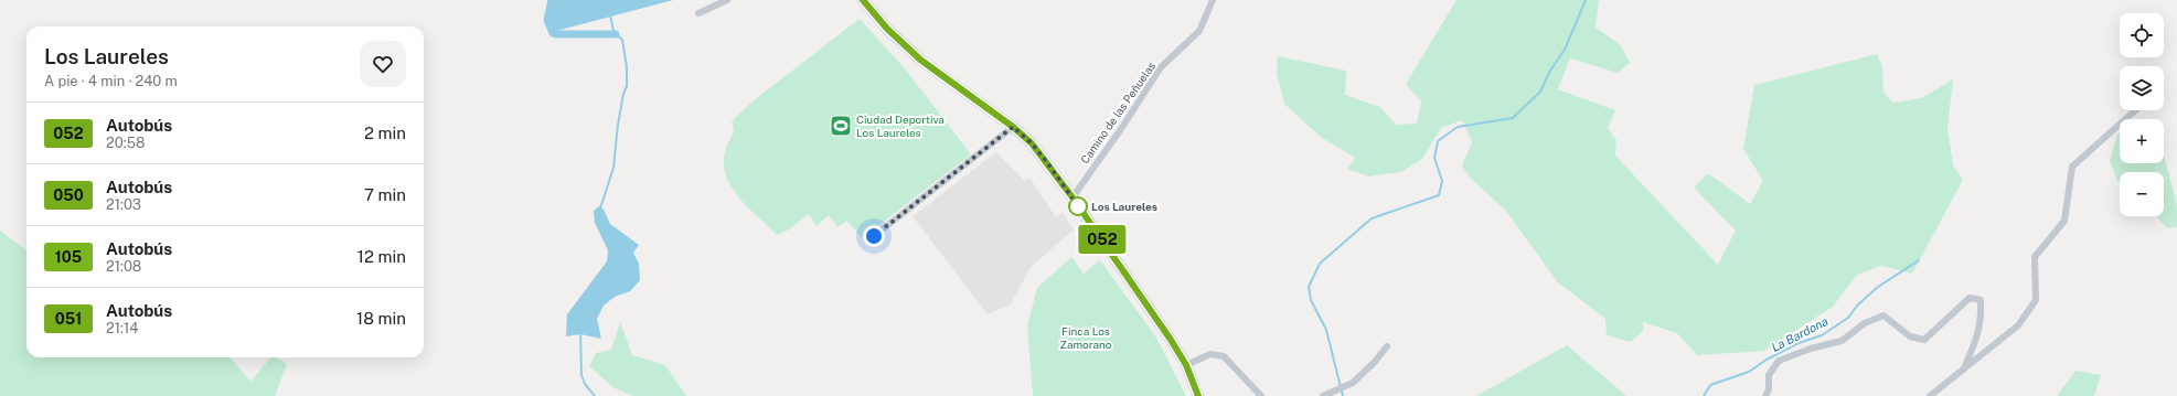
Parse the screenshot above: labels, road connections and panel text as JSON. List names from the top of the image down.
{
  "streets": {
    "street": ["Camino de las Peñuelas"]
  },
  "water": ["La Bardona"],
  "parks": ["Finca Los Zamorano"],
  "places": {
    "sports": ["Ciudad Deportiva Los Laureles"],
    "other": ["Los Laureles"]
  },
  "lines": ["bus line 052"],
  "page": {
    "on_map": "052",
    "map_buttons": ["+", "−"],
    "heading": ["Los Laureles", "A pie · 4 min · 240 m"],
    "list": [
      {
        "mark": "052",
        "name": "Autobús",
        "note": "20:58",
        "value": "2 min"
      },
      {
        "mark": "050",
        "name": "Autobús",
        "note": "21:03",
        "value": "7 min"
      },
      {
        "mark": "105",
        "name": "Autobús",
        "note": "21:08",
        "value": "12 min"
      },
      {
        "mark": "051",
        "name": "Autobús",
        "note": "21:14",
        "value": "18 min"
      }
    ]
  }
}
